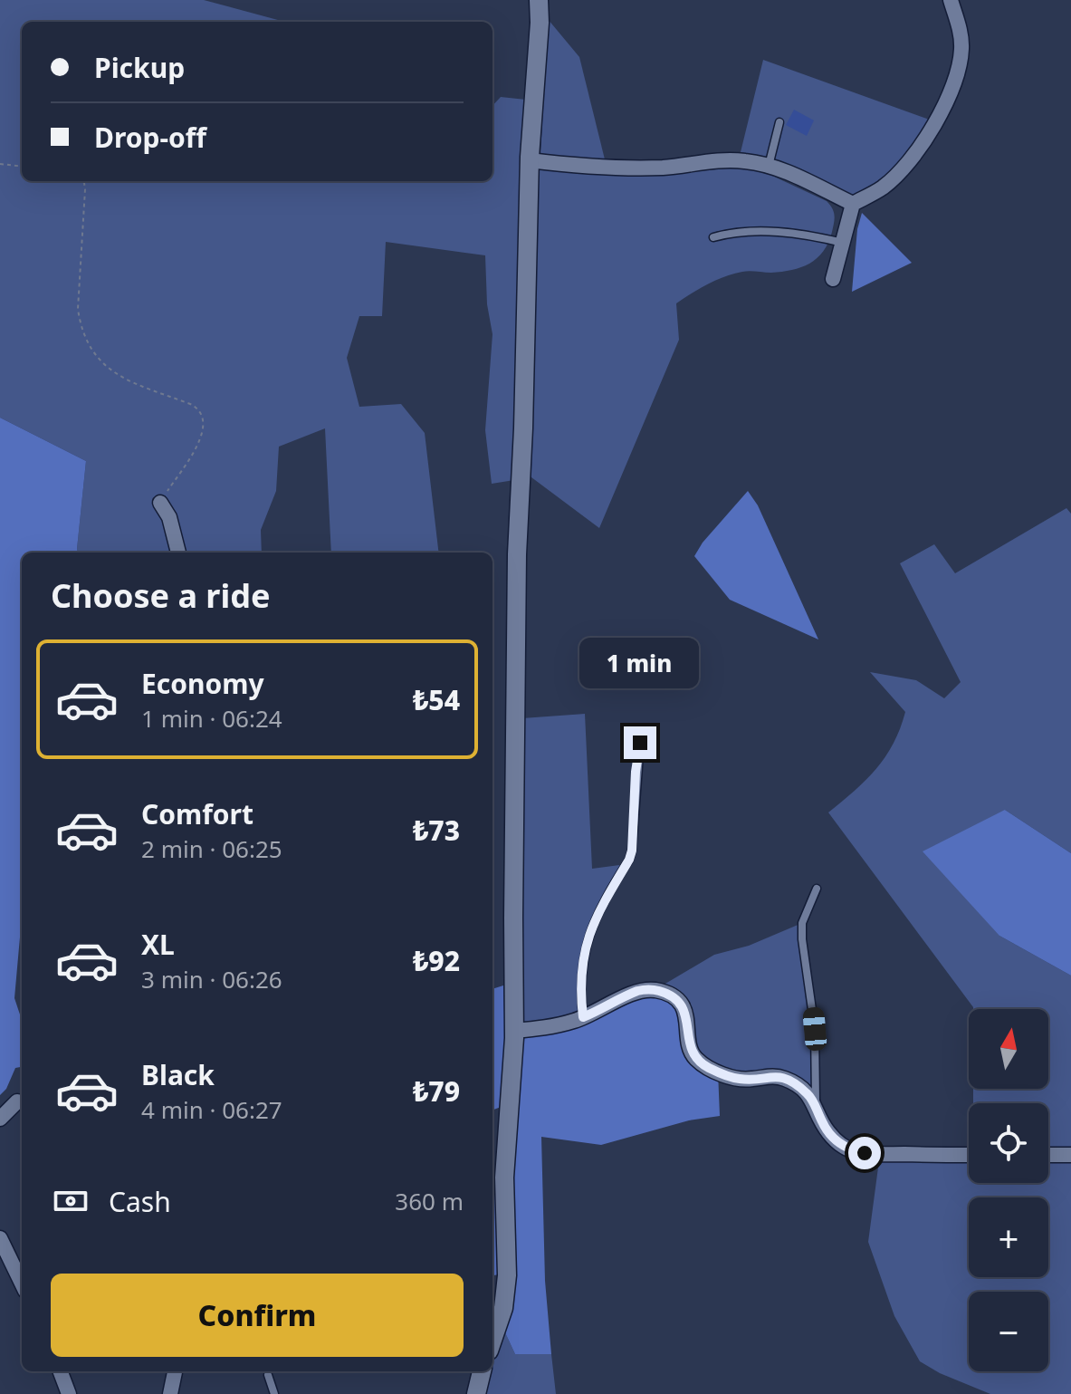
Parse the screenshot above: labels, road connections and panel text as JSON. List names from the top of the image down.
{
  "north": "top",
  "page": {
    "banner": ["Pickup", "Drop-off"],
    "heading": "Choose a ride",
    "bubble": "1 min",
    "list": [
      {
        "name": "Economy",
        "note": "1 min · 06:24",
        "value": "₺54"
      },
      {
        "name": "Comfort",
        "note": "2 min · 06:25",
        "value": "₺73"
      },
      {
        "name": "XL",
        "note": "3 min · 06:26",
        "value": "₺92"
      },
      {
        "name": "Black",
        "note": "4 min · 06:27",
        "value": "₺79"
      }
    ],
    "map_buttons": ["+", "−"],
    "pay": ["Cash", "360 m"],
    "buttons": "Confirm"
  }
}
